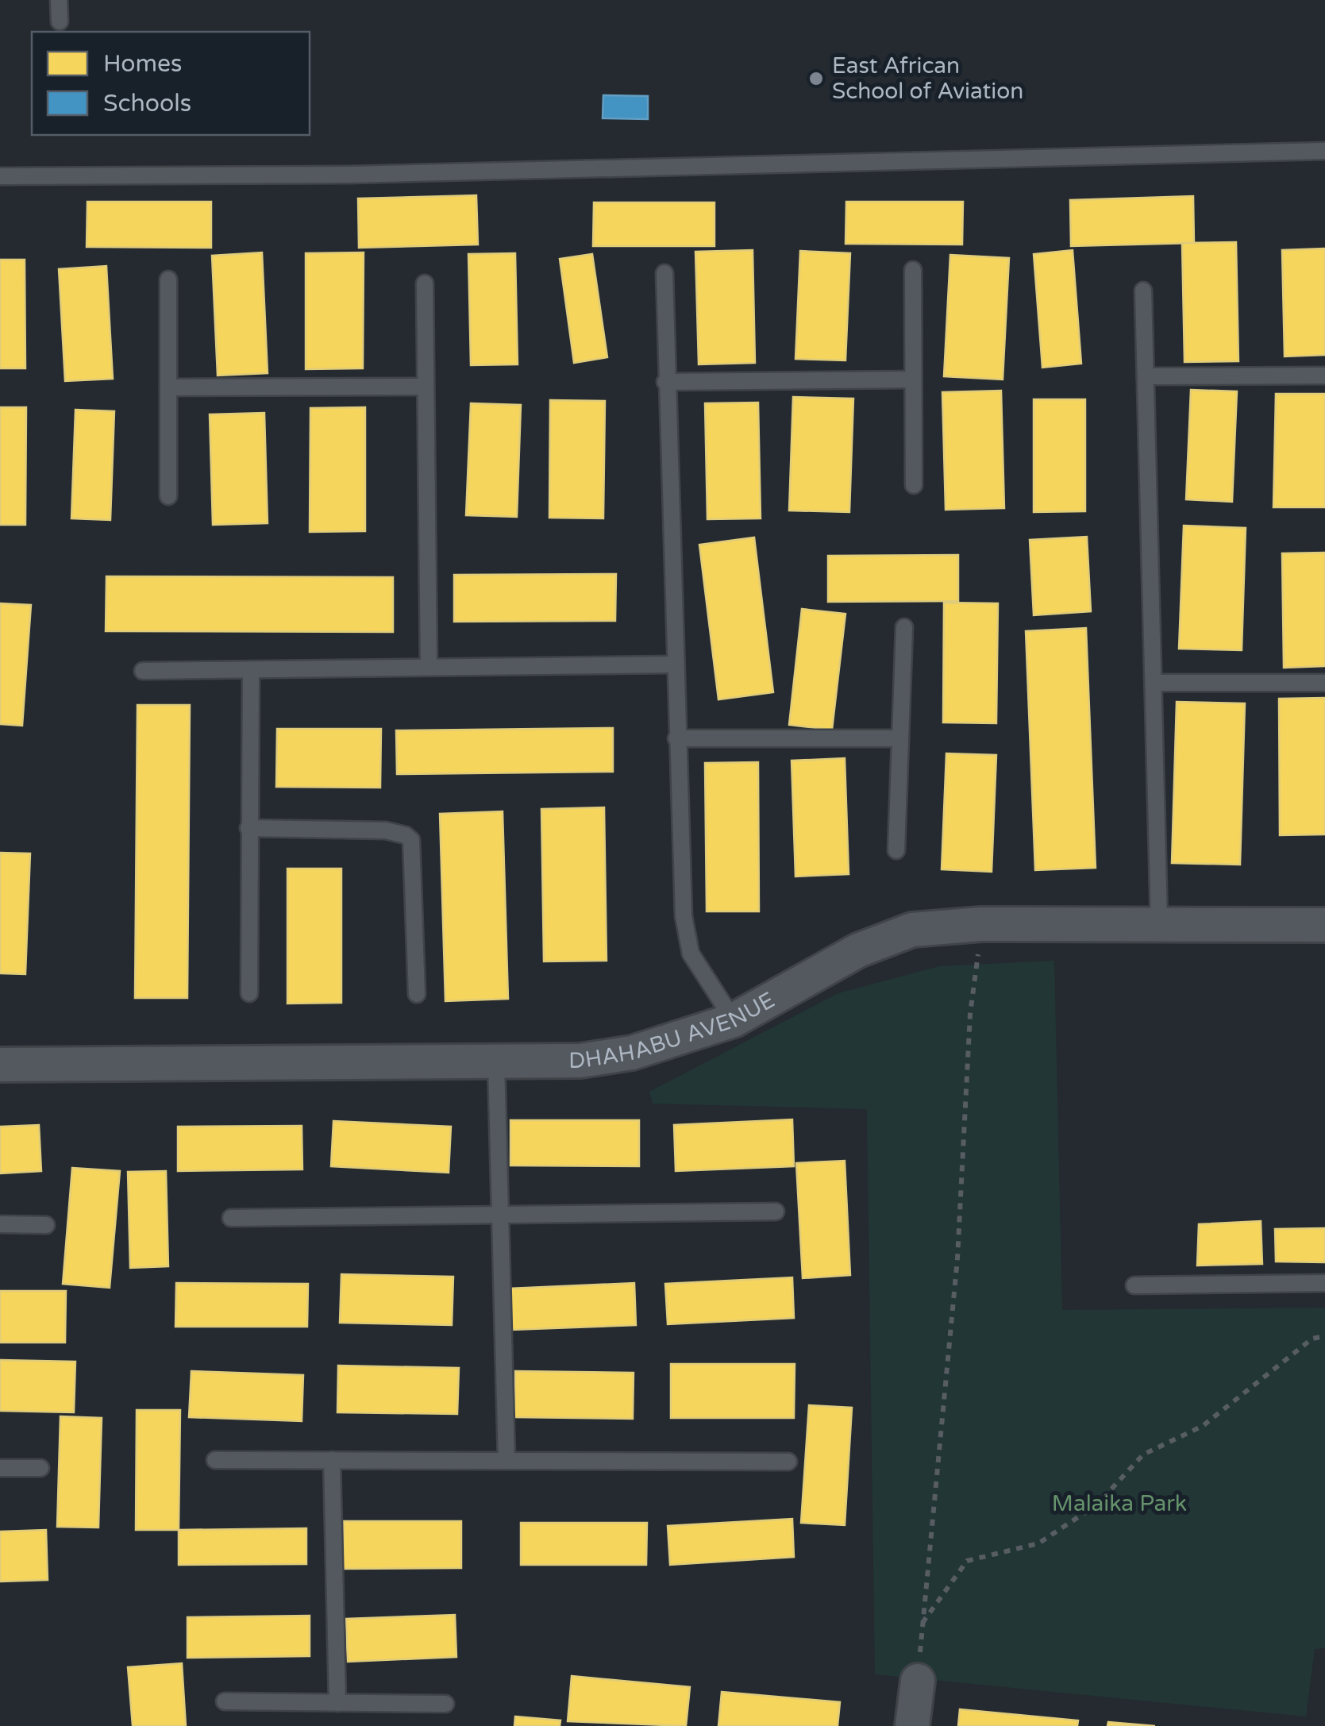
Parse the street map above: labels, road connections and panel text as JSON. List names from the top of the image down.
{
  "streets": {
    "street": ["DHAHABU AVENUE"]
  },
  "parks": ["Malaika Park"],
  "places": ["East African School of Aviation"],
  "legend": ["Homes", "Schools"]
}
